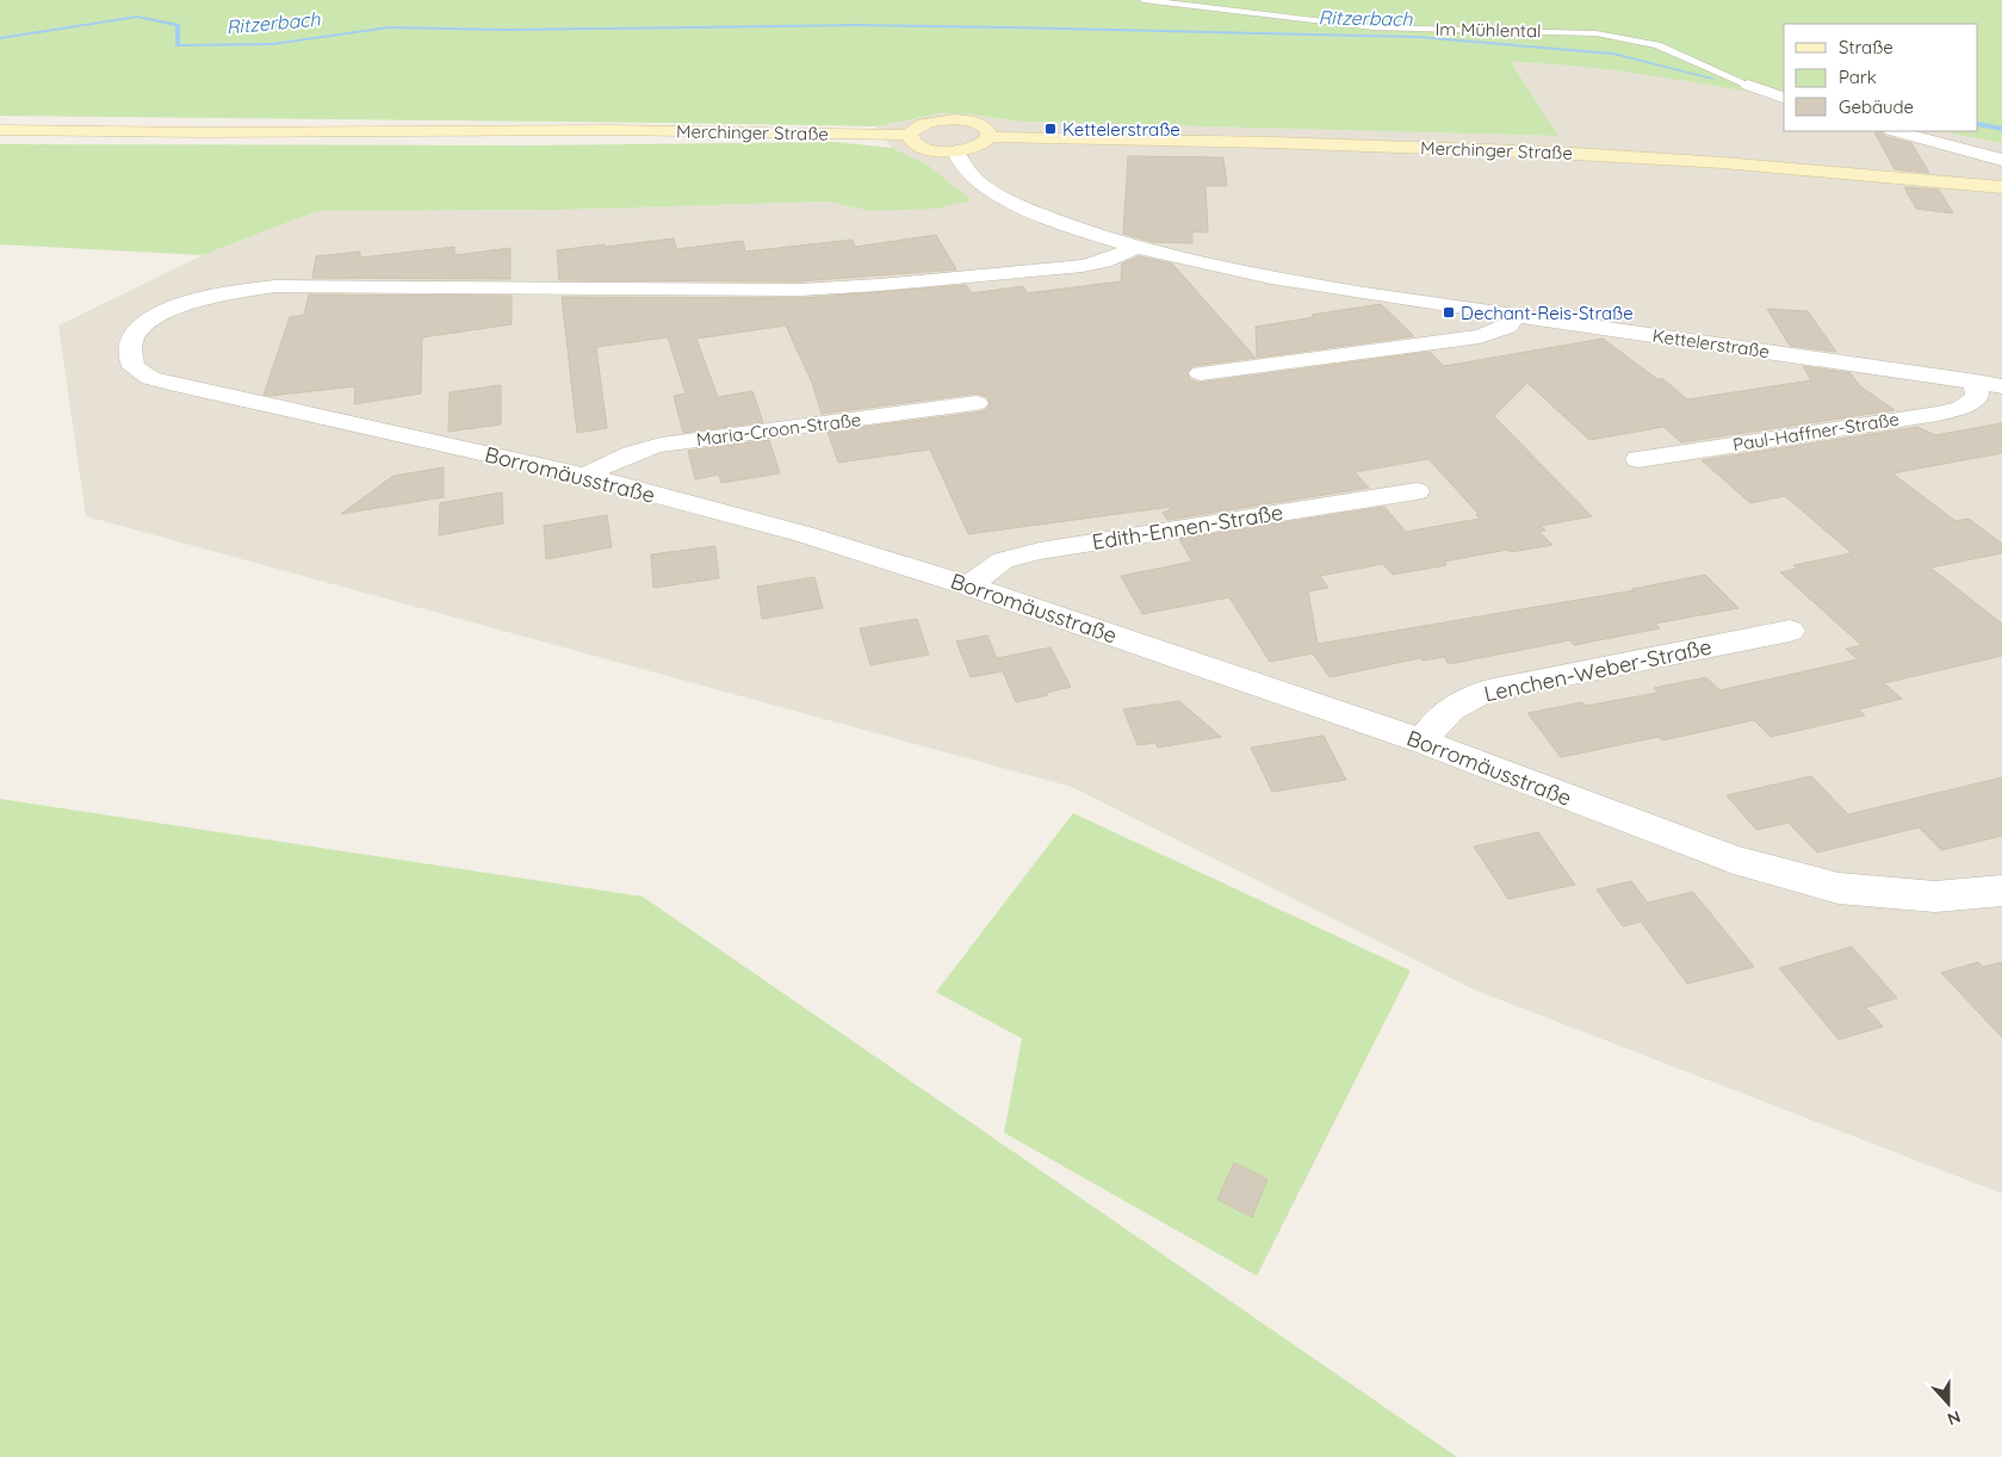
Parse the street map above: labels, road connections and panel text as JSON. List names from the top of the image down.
{
  "streets": {
    "street": [
      "Im Mühlental",
      "Merchinger Straße",
      "Kettelerstraße",
      "Maria-Croon-Straße",
      "Paul-Haffner-Straße",
      "Borromäusstraße",
      "Edith-Ennen-Straße",
      "Lenchen-Weber-Straße"
    ]
  },
  "crossings": [
    ["Merchinger Straße", "Kettelerstraße"],
    ["Kettelerstraße", "Paul-Haffner-Straße"],
    ["Kettelerstraße", "Borromäusstraße"],
    ["Maria-Croon-Straße", "Borromäusstraße"],
    ["Borromäusstraße", "Edith-Ennen-Straße"],
    ["Borromäusstraße", "Lenchen-Weber-Straße"]
  ],
  "water": ["Ritzerbach"],
  "places": {
    "transit": ["Kettelerstraße", "Dechant-Reis-Straße"]
  },
  "legend": ["Straße", "Park", "Gebäude"],
  "north": "bottom"
}
